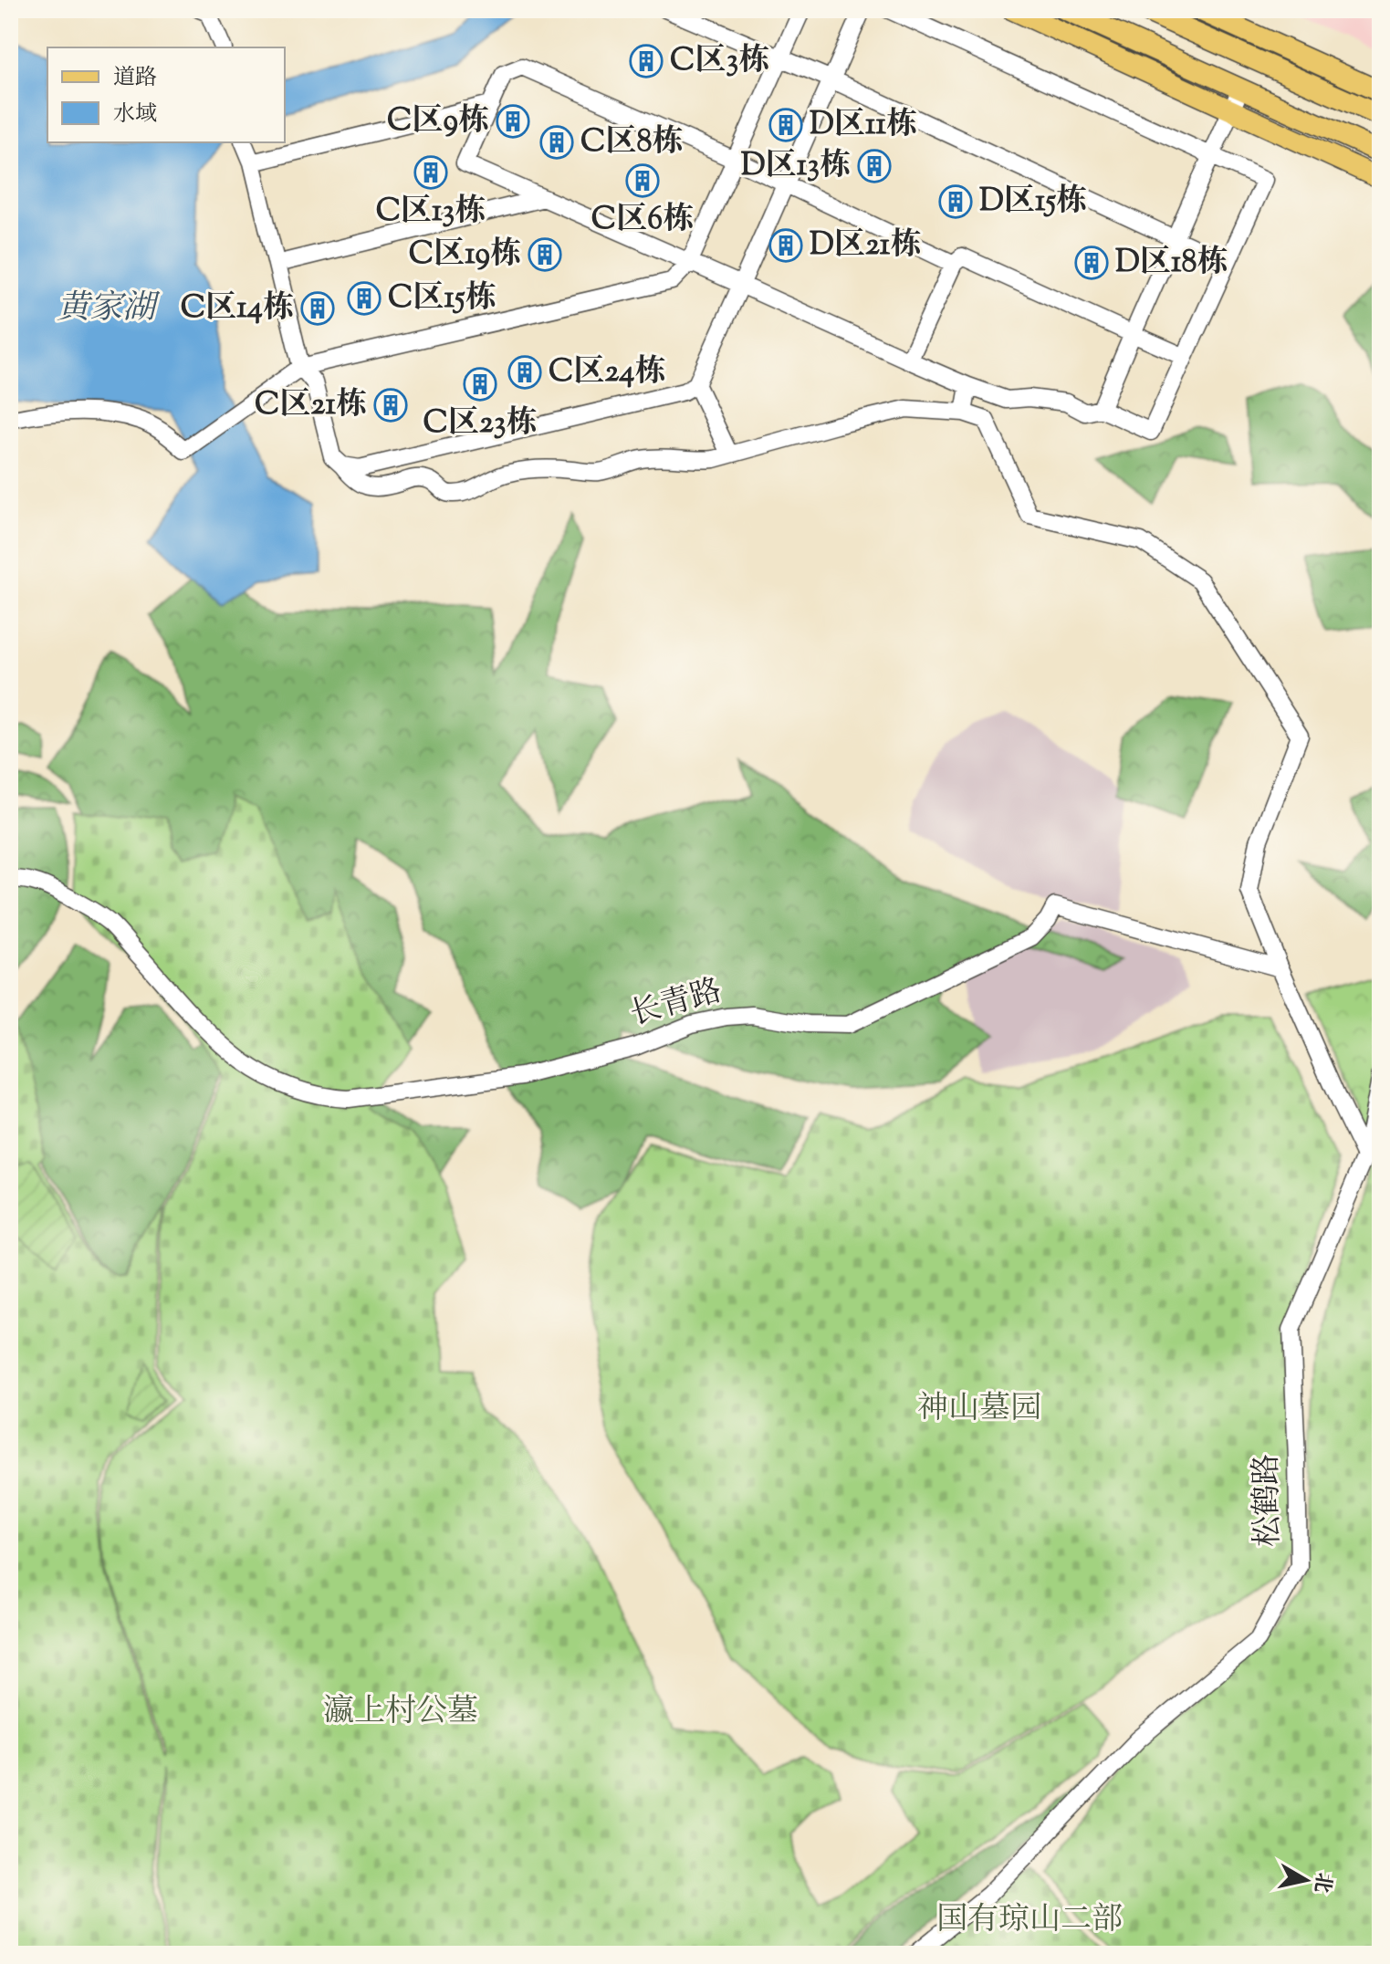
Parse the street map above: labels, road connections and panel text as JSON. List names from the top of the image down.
{
  "streets": {
    "street": ["长青路", "松鹤路"]
  },
  "water": ["黄家湖"],
  "parks": ["神山墓园", "瀛上村公墓", "国有琼山二部"],
  "places": {
    "building": [
      "C区3栋",
      "C区9栋",
      "D区11栋",
      "C区8栋",
      "D区13栋",
      "C区13栋",
      "C区6栋",
      "D区15栋",
      "D区21栋",
      "C区19栋",
      "D区18栋",
      "C区15栋",
      "C区14栋",
      "C区24栋",
      "C区23栋",
      "C区21栋"
    ]
  },
  "legend": ["道路", "水域"],
  "north": "right"
}
